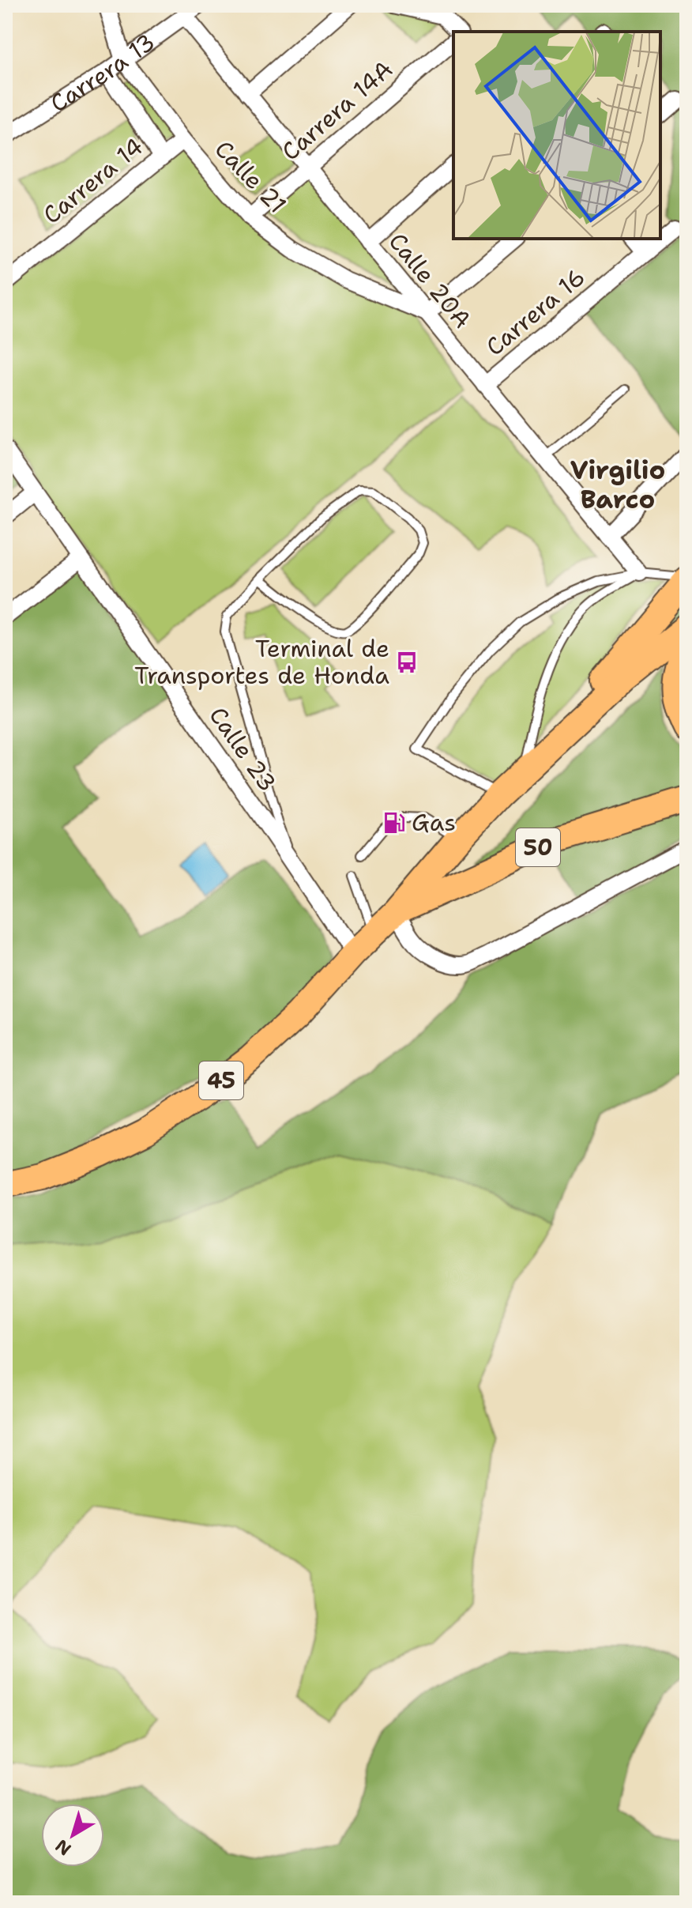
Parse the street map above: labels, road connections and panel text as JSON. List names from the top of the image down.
{
  "streets": {
    "highway": ["50", "45"],
    "street": [
      "Carrera 13",
      "Carrera 14A",
      "Calle 21",
      "Carrera 14",
      "Calle 20A",
      "Carrera 16",
      "Calle 23"
    ]
  },
  "crossings": [
    ["Carrera 13", "Calle 21"],
    ["Carrera 13", "Calle 20A"],
    ["Carrera 14A", "Calle 21"],
    ["Carrera 14A", "Calle 20A"],
    ["Calle 21", "Carrera 14"],
    ["Calle 21", "Calle 20A"],
    ["Calle 20A", "Carrera 16"],
    ["Calle 23", "45"],
    ["50", "45"]
  ],
  "districts": ["Virgilio Barco"],
  "places": {
    "bus stop": ["Terminal de Transportes de Honda"],
    "fuel station": ["Gas"]
  },
  "north": "bottom left"
}
